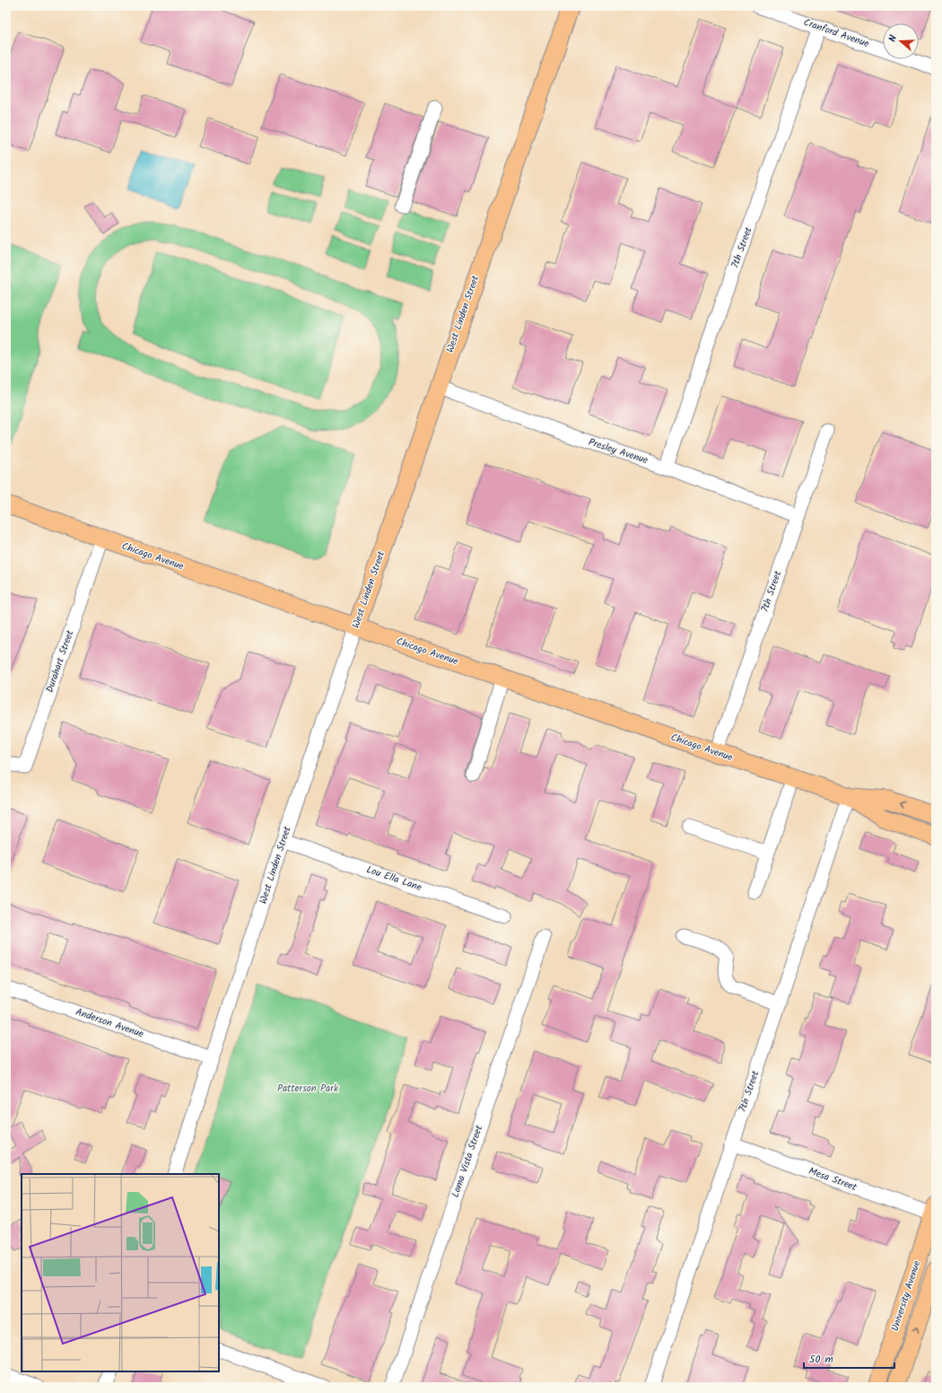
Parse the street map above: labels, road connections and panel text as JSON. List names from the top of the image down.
{
  "streets": {
    "main road": ["West Linden Street", "Chicago Avenue", "University Avenue"],
    "street": [
      "Cranford Avenue",
      "7th Street",
      "Presley Avenue",
      "Durahart Street",
      "Lou Ella Lane",
      "Anderson Avenue",
      "Loma Vista Street",
      "Mesa Street"
    ]
  },
  "crossings": [
    ["Cranford Avenue", "7th Street"],
    ["7th Street", "Presley Avenue"],
    ["7th Street", "Chicago Avenue"],
    ["7th Street", "Mesa Street"],
    ["West Linden Street", "Presley Avenue"],
    ["West Linden Street", "Chicago Avenue"],
    ["West Linden Street", "Lou Ella Lane"],
    ["West Linden Street", "Anderson Avenue"],
    ["Chicago Avenue", "Durahart Street"],
    ["Mesa Street", "University Avenue"]
  ],
  "parks": ["Patterson Park"],
  "scale_bar": "50 m",
  "north": "left"
}
